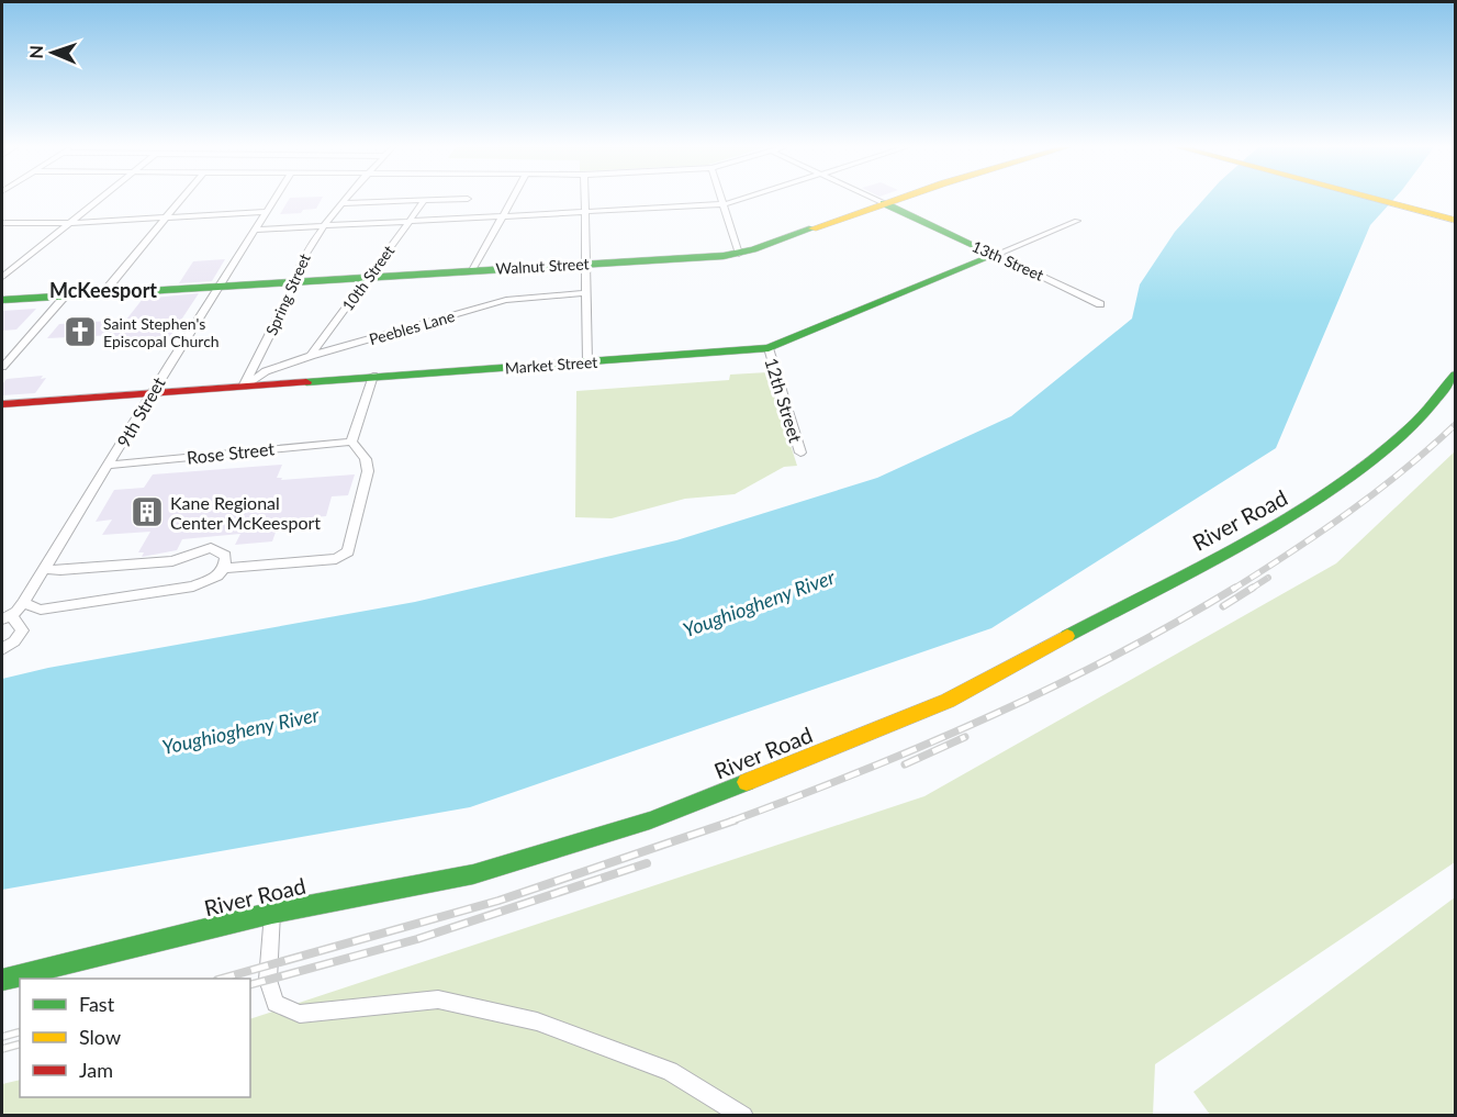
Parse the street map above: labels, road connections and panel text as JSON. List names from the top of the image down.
{
  "streets": {
    "main road": [
      "13th Street",
      "Walnut Street",
      "Market Street",
      "River Road"
    ],
    "street": [
      "10th Street",
      "Spring Street",
      "Peebles Lane",
      "12th Street",
      "9th Street",
      "Rose Street"
    ]
  },
  "crossings": [
    ["13th Street", "Walnut Street"],
    ["13th Street", "Market Street"],
    ["Walnut Street", "10th Street"],
    ["Walnut Street", "Spring Street"],
    ["Walnut Street", "9th Street"],
    ["10th Street", "Peebles Lane"],
    ["Spring Street", "Peebles Lane"],
    ["Spring Street", "Market Street"],
    ["Peebles Lane", "Market Street"],
    ["Market Street", "12th Street"],
    ["Market Street", "9th Street"],
    ["9th Street", "Rose Street"]
  ],
  "districts": ["McKeesport"],
  "water": ["Youghiogheny River"],
  "places": {
    "church": ["Saint Stephen's Episcopal Church"],
    "building": ["Kane Regional Center McKeesport"]
  },
  "legend": ["Fast", "Slow", "Jam"],
  "north": "left"
}
